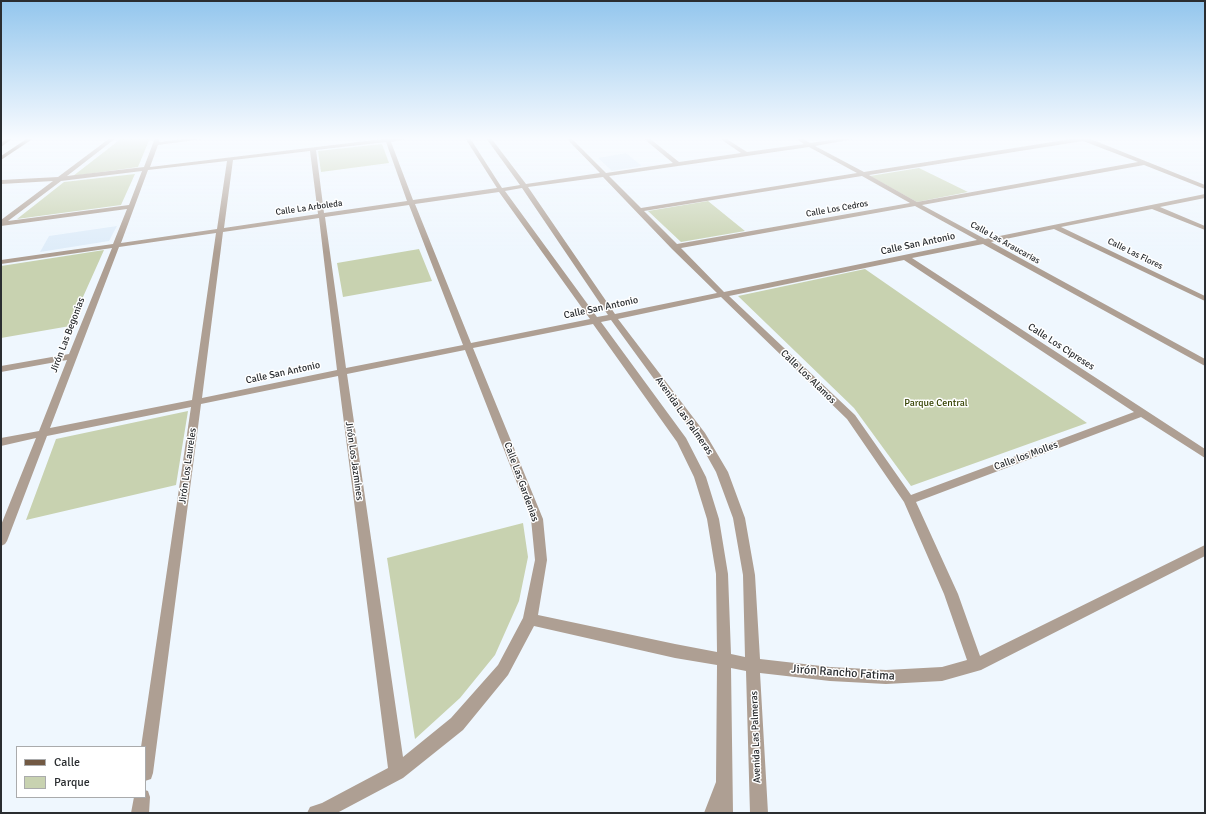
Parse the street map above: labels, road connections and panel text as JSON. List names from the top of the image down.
{
  "streets": {
    "street": [
      "Calle La Arboleda",
      "Calle Los Cedros",
      "Calle Las Araucarias",
      "Calle San Antonio",
      "Calle Las Flores",
      "Jirón Las Begonias",
      "Calle Los Cipreses",
      "Calle Los Alamos",
      "Avenida Las Palmeras",
      "Calle los Molles",
      "Jirón Los Jazmines",
      "Jirón Los Laureles",
      "Calle Las Gardenias",
      "Jirón Rancho Fatima"
    ]
  },
  "crossings": [
    ["Calle La Arboleda", "Jirón Las Begonias"],
    ["Calle La Arboleda", "Avenida Las Palmeras"],
    ["Calle La Arboleda", "Jirón Los Jazmines"],
    ["Calle La Arboleda", "Jirón Los Laureles"],
    ["Calle La Arboleda", "Calle Las Gardenias"],
    ["Calle Los Cedros", "Calle Las Araucarias"],
    ["Calle Los Cedros", "Calle Los Alamos"],
    ["Calle Las Araucarias", "Calle San Antonio"],
    ["Calle San Antonio", "Calle Las Flores"],
    ["Calle San Antonio", "Jirón Las Begonias"],
    ["Calle San Antonio", "Calle Los Cipreses"],
    ["Calle San Antonio", "Calle Los Alamos"],
    ["Calle San Antonio", "Avenida Las Palmeras"],
    ["Calle San Antonio", "Jirón Los Jazmines"],
    ["Calle San Antonio", "Jirón Los Laureles"],
    ["Calle San Antonio", "Calle Las Gardenias"],
    ["Calle Los Cipreses", "Calle los Molles"],
    ["Calle Los Alamos", "Calle los Molles"],
    ["Calle Los Alamos", "Jirón Rancho Fatima"],
    ["Avenida Las Palmeras", "Jirón Rancho Fatima"],
    ["Jirón Los Jazmines", "Calle Las Gardenias"],
    ["Calle Las Gardenias", "Jirón Rancho Fatima"]
  ],
  "parks": ["Parque Central"],
  "legend": ["Calle", "Parque"]
}
